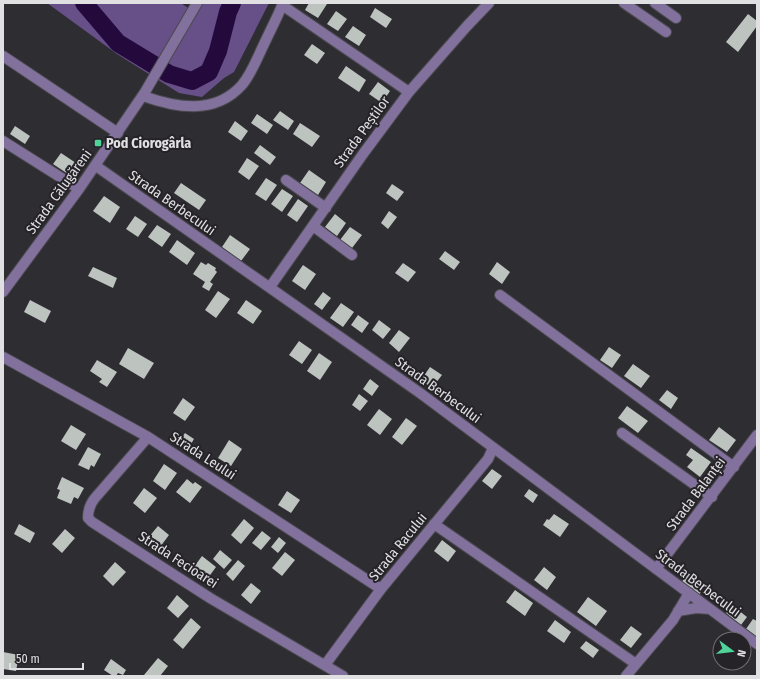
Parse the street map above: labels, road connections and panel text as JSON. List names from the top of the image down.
{
  "streets": {
    "street": [
      "Strada Peștilor",
      "Strada Călugăreni",
      "Strada Berbecului",
      "Strada Leului",
      "Strada Balanței",
      "Strada Racului",
      "Strada Fecioarei"
    ]
  },
  "crossings": [
    ["Strada Peștilor", "Strada Berbecului"],
    ["Strada Călugăreni", "Strada Berbecului"],
    ["Strada Berbecului", "Strada Balanței"],
    ["Strada Berbecului", "Strada Racului"],
    ["Strada Leului", "Strada Racului"],
    ["Strada Leului", "Strada Fecioarei"],
    ["Strada Racului", "Strada Fecioarei"]
  ],
  "places": {
    "transit": ["Pod Ciorogârla"]
  },
  "scale_bar": "50 m",
  "north": "right"
}
